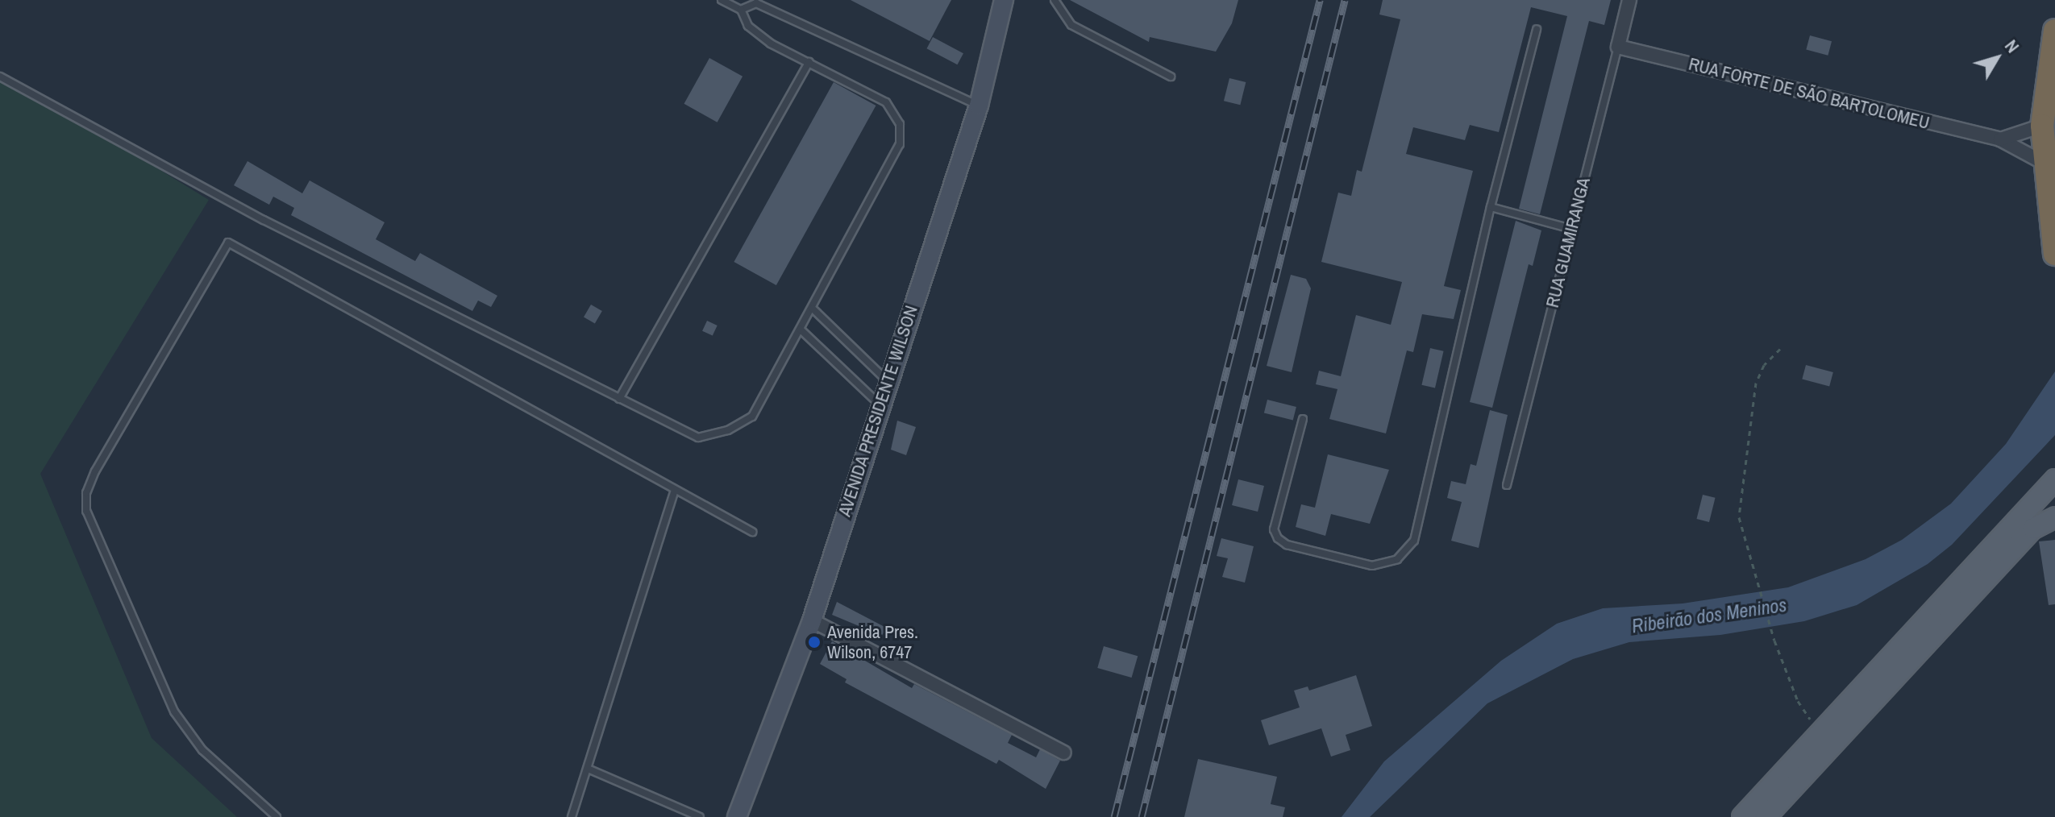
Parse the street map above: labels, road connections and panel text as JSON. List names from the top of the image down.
{
  "streets": {
    "main road": ["AVENIDA PRESIDENTE WILSON"],
    "street": ["RUA FORTE DE SÃO BARTOLOMEU", "RUA GUAMIRANGA"]
  },
  "crossings": [
    ["RUA FORTE DE SÃO BARTOLOMEU", "RUA GUAMIRANGA"]
  ],
  "water": ["Ribeirão dos Meninos"],
  "places": ["Avenida Pres. Wilson, 6747"],
  "north": "top right"
}
